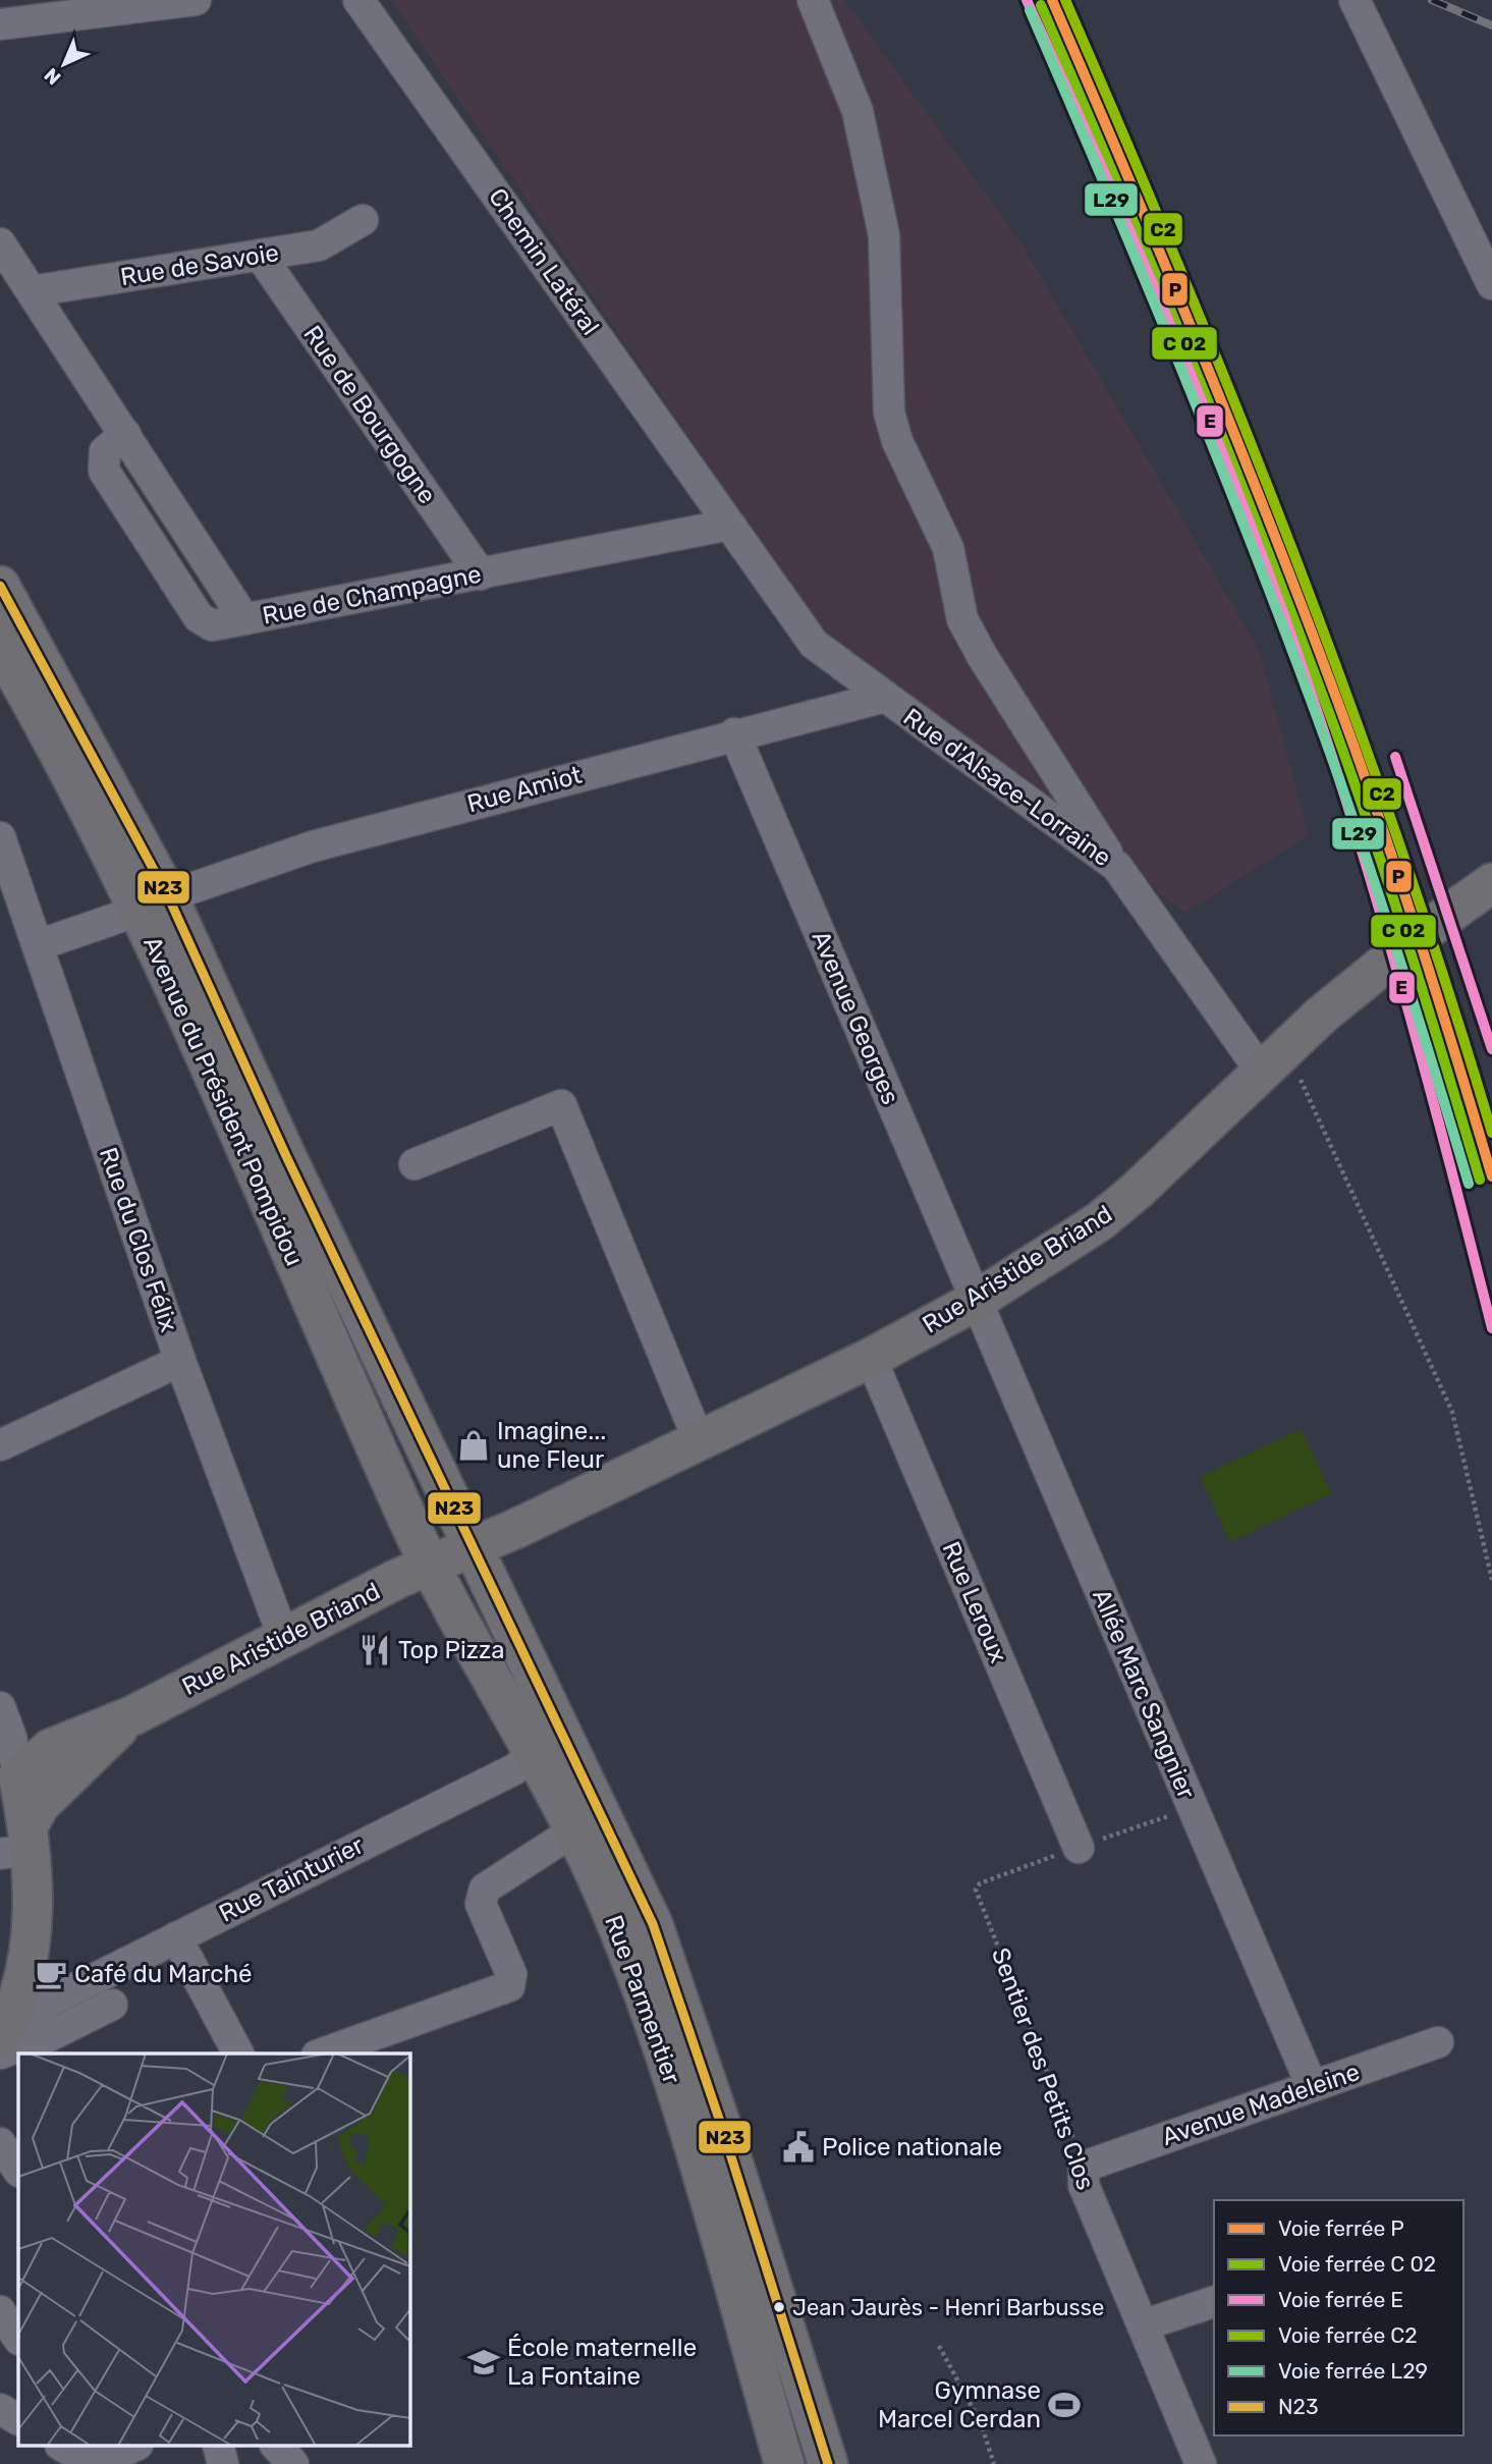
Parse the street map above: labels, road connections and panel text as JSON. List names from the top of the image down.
{
  "streets": {
    "main road": ["Avenue du Président Pompidou", "Rue Aristide Briand", "Rue Parmentier"],
    "street": [
      "Chemin Latéral",
      "Rue de Savoie",
      "Rue de Bourgogne",
      "Rue de Champagne",
      "Rue d'Alsace-Lorraine",
      "Rue Amiot",
      "Avenue Georges",
      "Rue du Clos Félix",
      "Rue Leroux",
      "Allée Marc Sangnier",
      "Rue Tainturier",
      "Sentier des Petits Clos",
      "Avenue Madeleine"
    ]
  },
  "crossings": [
    ["Chemin Latéral", "Rue de Champagne"],
    ["Chemin Latéral", "Rue d'Alsace-Lorraine"],
    ["Rue de Savoie", "Rue de Bourgogne"],
    ["Rue de Savoie", "Rue de Champagne"],
    ["Rue de Bourgogne", "Rue de Champagne"],
    ["Rue de Champagne", "Rue d'Alsace-Lorraine"],
    ["Rue d'Alsace-Lorraine", "Rue Amiot"],
    ["Rue d'Alsace-Lorraine", "Rue Aristide Briand"],
    ["Rue Amiot", "Avenue Georges"],
    ["Rue Amiot", "Avenue du Président Pompidou"],
    ["Rue Amiot", "Rue du Clos Félix"],
    ["Avenue Georges", "Rue Aristide Briand"],
    ["Avenue Georges", "Allée Marc Sangnier"],
    ["Avenue du Président Pompidou", "Rue Aristide Briand"],
    ["Avenue du Président Pompidou", "Rue Parmentier"],
    ["Rue du Clos Félix", "Rue Aristide Briand"],
    ["Rue Aristide Briand", "Rue Leroux"],
    ["Rue Aristide Briand", "Allée Marc Sangnier"],
    ["Rue Aristide Briand", "Rue Parmentier"],
    ["Rue Leroux", "Sentier des Petits Clos"],
    ["Allée Marc Sangnier", "Sentier des Petits Clos"],
    ["Allée Marc Sangnier", "Avenue Madeleine"],
    ["Rue Tainturier", "Rue Parmentier"],
    ["Sentier des Petits Clos", "Avenue Madeleine"]
  ],
  "places": {
    "shop": ["Imagine... une Fleur"],
    "restaurant": ["Top Pizza"],
    "cafe": ["Café du Marché"],
    "public building": ["Police nationale"],
    "other": ["Jean Jaurès - Henri Barbusse"],
    "school or university": ["École maternelle La Fontaine"],
    "sports": ["Gymnase Marcel Cerdan"]
  },
  "lines": [
    "rail line P",
    "rail line E",
    "rail line C2",
    "rail line L29",
    "transit line N23"
  ],
  "legend": [
    "Voie ferrée P",
    "Voie ferrée C 02",
    "Voie ferrée E",
    "Voie ferrée C2",
    "Voie ferrée L29",
    "N23"
  ],
  "north": "bottom left"
}
